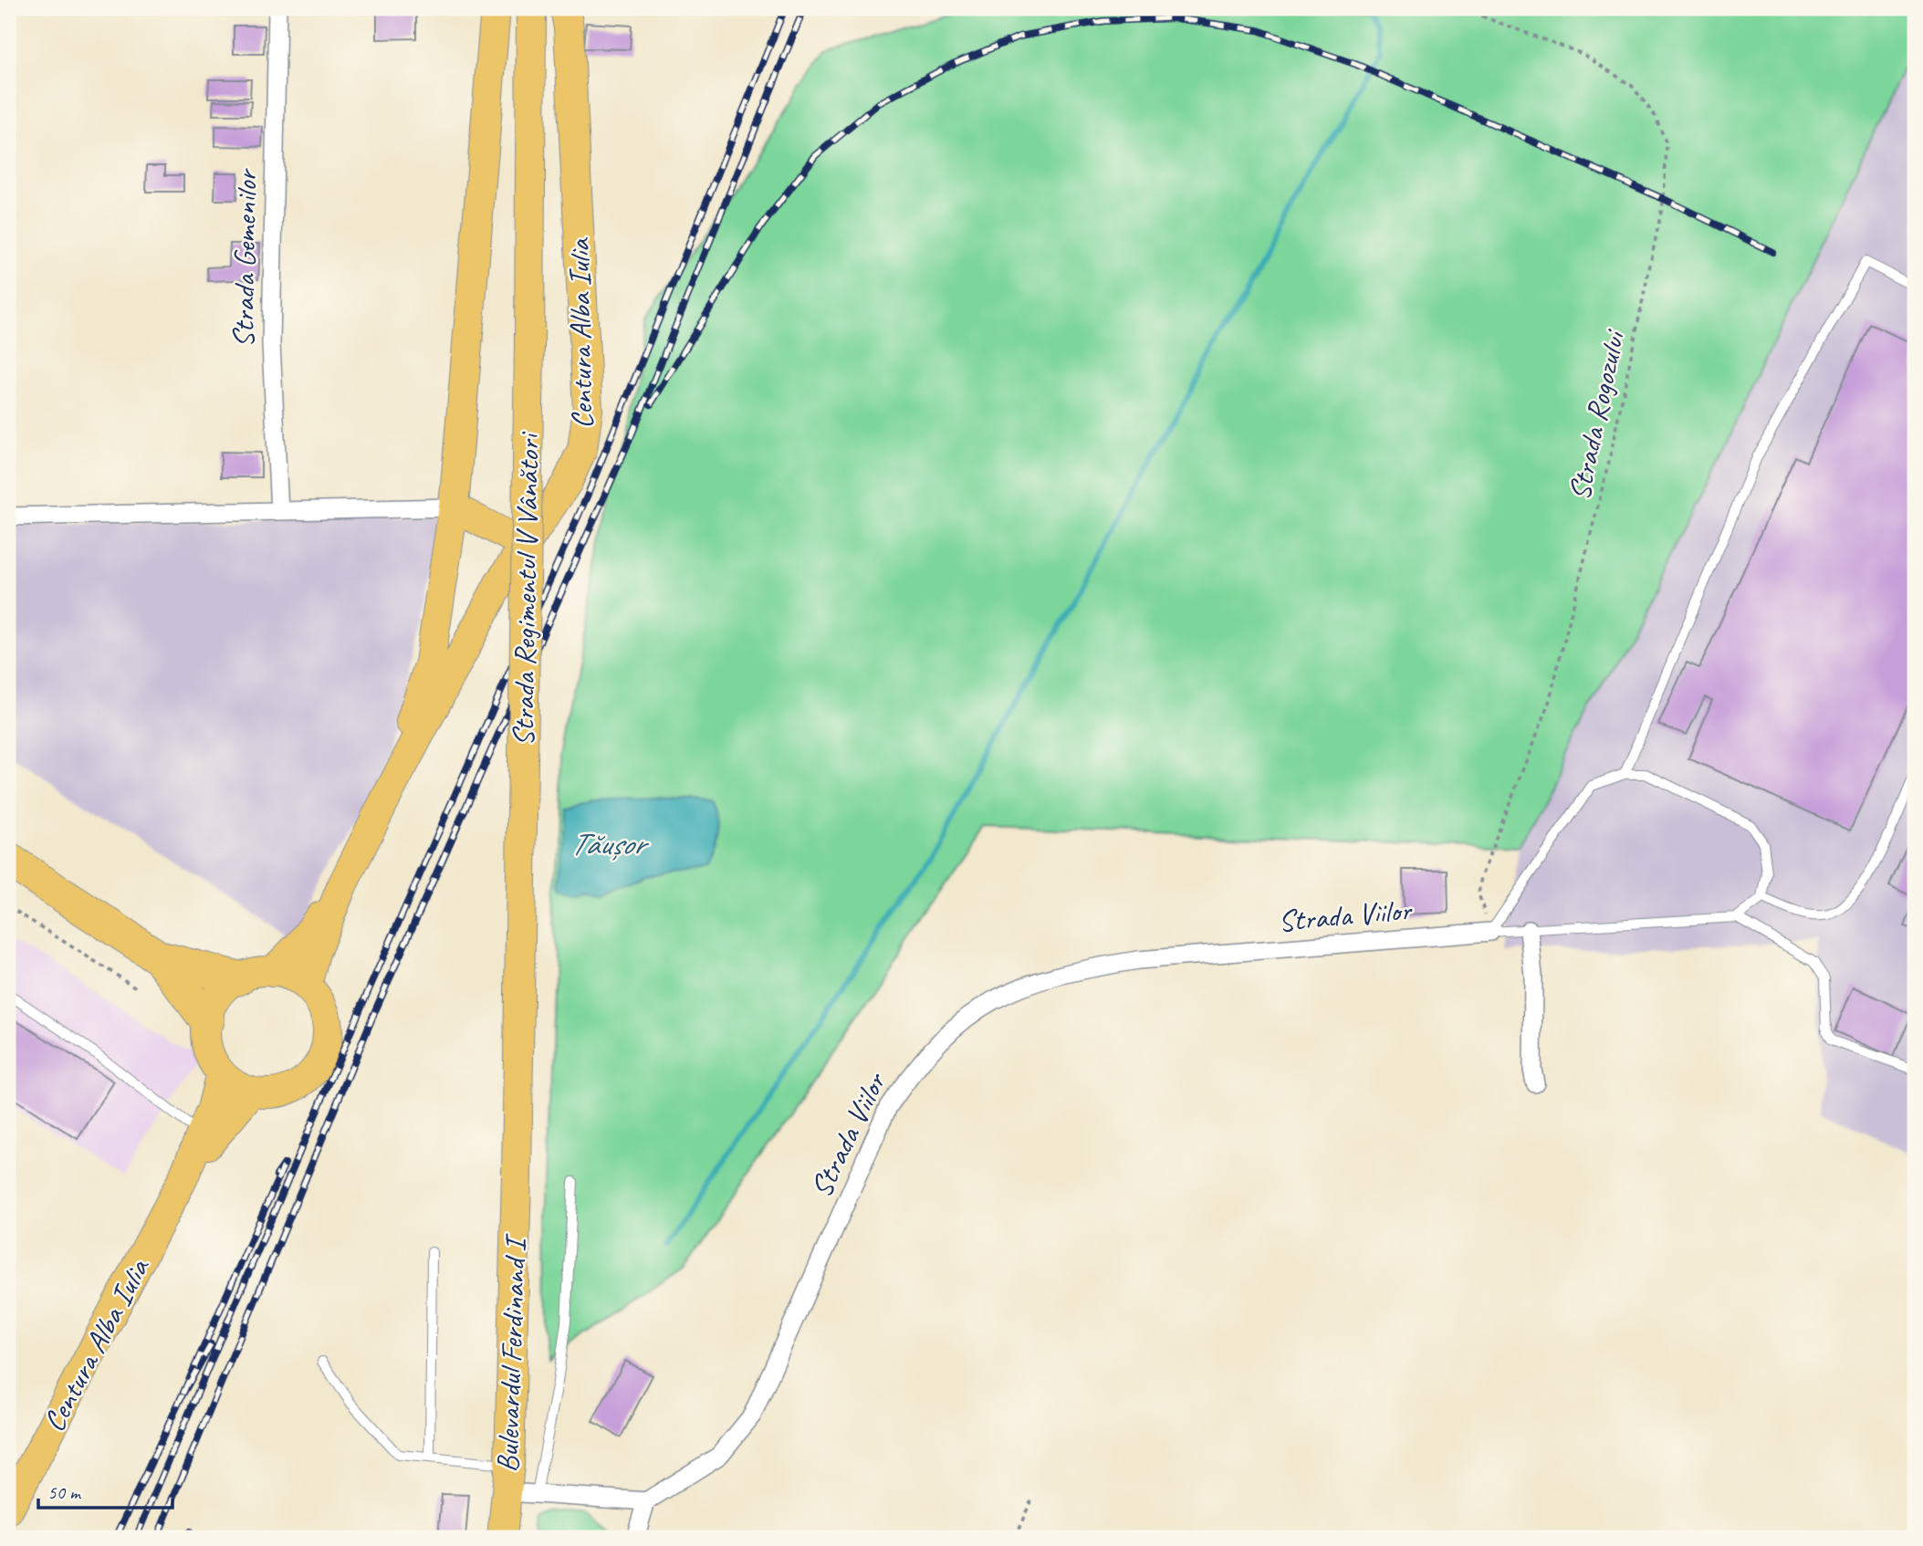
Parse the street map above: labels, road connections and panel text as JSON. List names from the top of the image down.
{
  "streets": {
    "main road": ["Centura Alba Iulia", "Strada Regimentul V Vânători", "Bulevardul Ferdinand I"],
    "street": ["Strada Gemenilor", "Strada Viilor"],
    "path": ["Strada Rogozului"]
  },
  "crossings": [
    ["Strada Rogozului", "Strada Viilor"],
    ["Strada Regimentul V Vânători", "Bulevardul Ferdinand I"]
  ],
  "water": ["Tăușor"],
  "scale_bar": "50 m"
}
